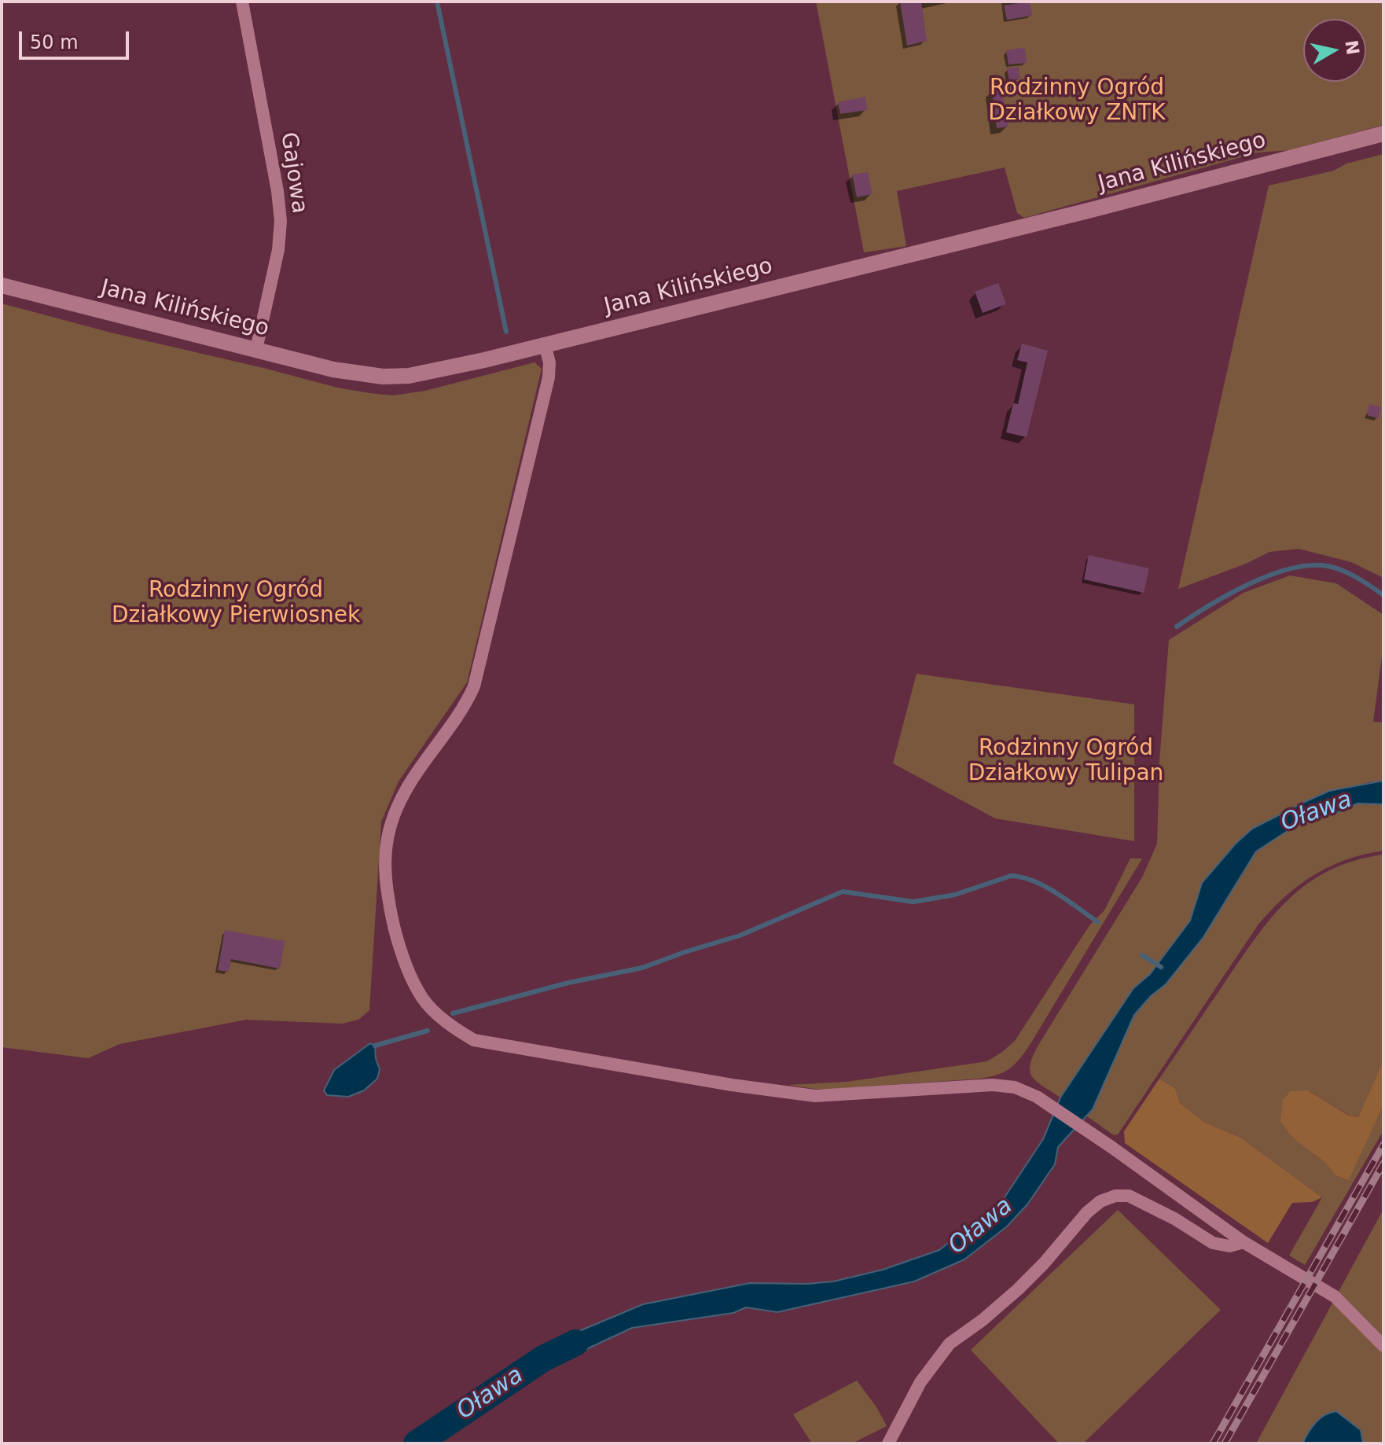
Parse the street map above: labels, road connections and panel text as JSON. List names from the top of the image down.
{
  "streets": {
    "street": ["Jana Kilińskiego", "Gajowa"]
  },
  "crossings": [
    ["Jana Kilińskiego", "Gajowa"]
  ],
  "water": ["Oława"],
  "parks": ["Rodzinny Ogród Działkowy ZNTK", "Rodzinny Ogród Działkowy Pierwiosnek", "Rodzinny Ogród Działkowy Tulipan"],
  "scale_bar": "50 m",
  "north": "right"
}
